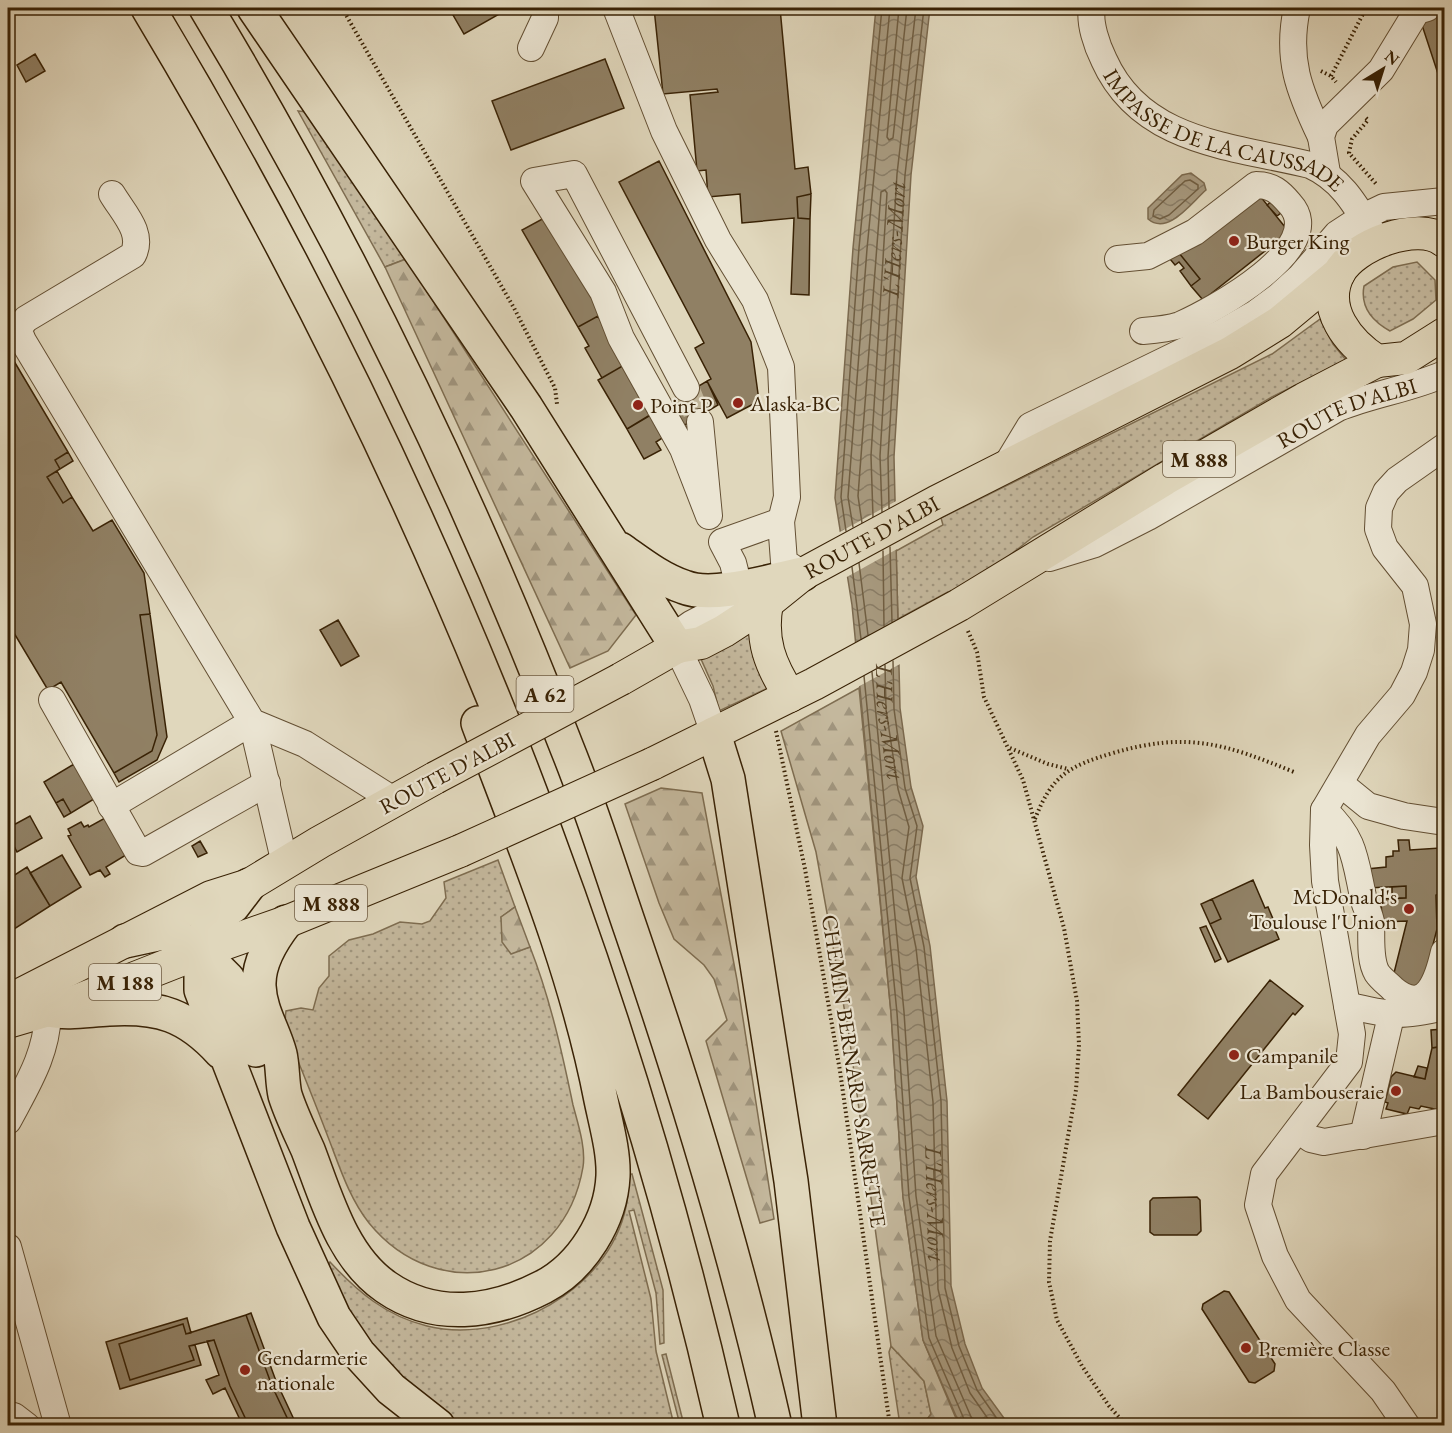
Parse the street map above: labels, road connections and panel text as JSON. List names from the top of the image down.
{
  "streets": {
    "highway": ["A 62"],
    "main road": ["ROUTE D'ALBI", "M 888", "M 188"],
    "street": ["IMPASSE DE LA CAUSSADE"],
    "path": ["CHEMIN BERNARD SARRETTE"]
  },
  "crossings": [
    ["IMPASSE DE LA CAUSSADE", "ROUTE D'ALBI"]
  ],
  "water": ["L'Hers-Mort"],
  "places": [
    "Burger King",
    "Alaska-BC",
    "Point P",
    "McDonald's Toulouse l'Union",
    "Campanile",
    "La Bambouseraie",
    "Première Classe",
    "Gendarmerie nationale"
  ],
  "north": "top right"
}
